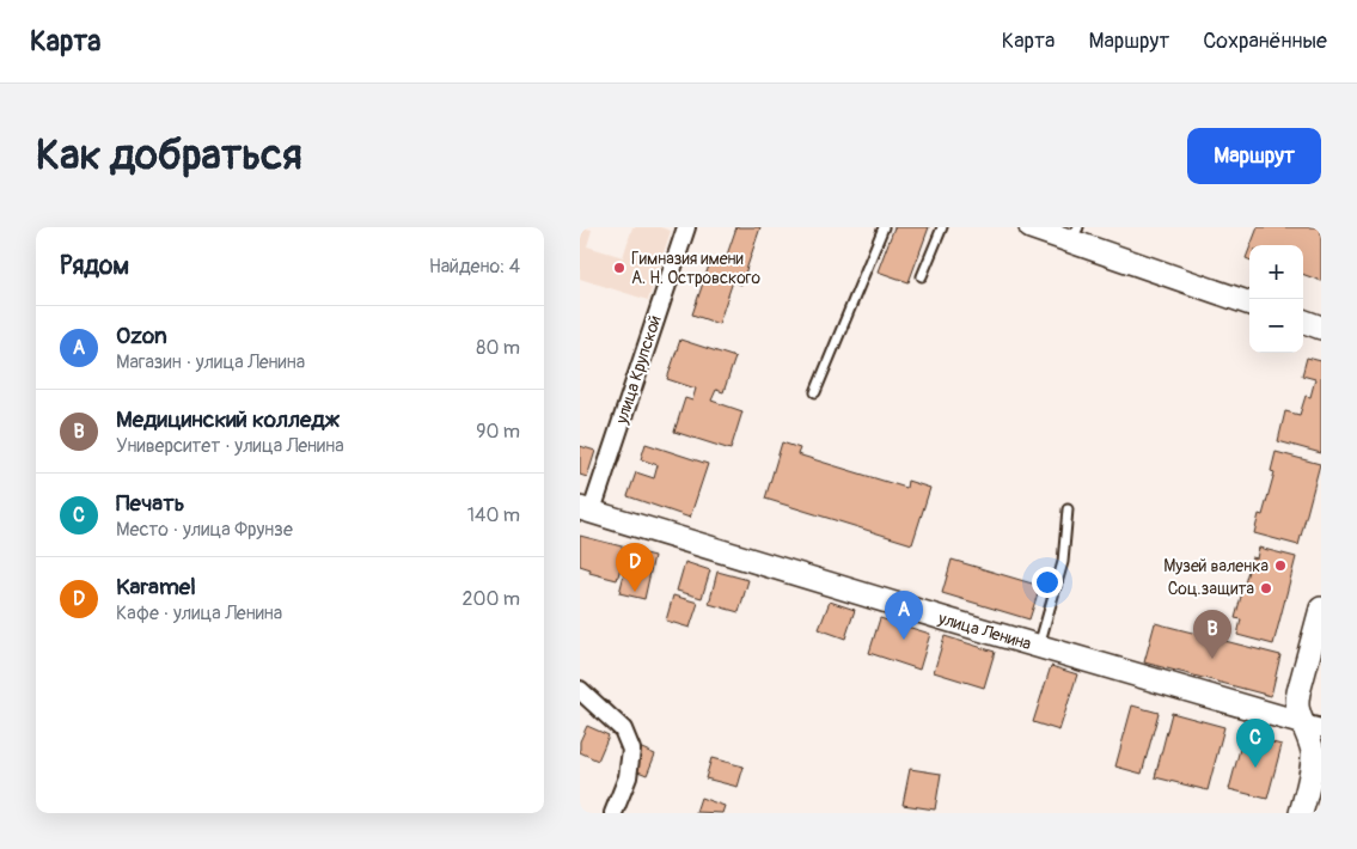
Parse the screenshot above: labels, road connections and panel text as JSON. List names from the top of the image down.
{
  "streets": {
    "street": ["улица Крупской", "улица Ленина"]
  },
  "crossings": [
    ["улица Крупской", "улица Ленина"]
  ],
  "places": ["Гимназия имени А. Н. Островского", "Музей валенка", "Соц.защита"],
  "page": {
    "header": "Карта",
    "nav": ["Карта", "Маршрут", "Сохранённые"],
    "buttons": "Маршрут",
    "title": "Как добраться",
    "heading": ["Рядом", "Найдено: 4"],
    "map_buttons": ["+", "−"],
    "list": [
      {
        "mark": "A",
        "name": "Ozon",
        "note": "Магазин · улица Ленина",
        "value": "80 m"
      },
      {
        "mark": "B",
        "name": "Медицинский колледж",
        "note": "Университет · улица Ленина",
        "value": "90 m"
      },
      {
        "mark": "C",
        "name": "Печать",
        "note": "Место · улица Фрунзе",
        "value": "140 m"
      },
      {
        "mark": "D",
        "name": "Karamel",
        "note": "Кафе · улица Ленина",
        "value": "200 m"
      }
    ],
    "pins": [
      "D",
      "A",
      "B",
      "C"
    ]
  }
}
